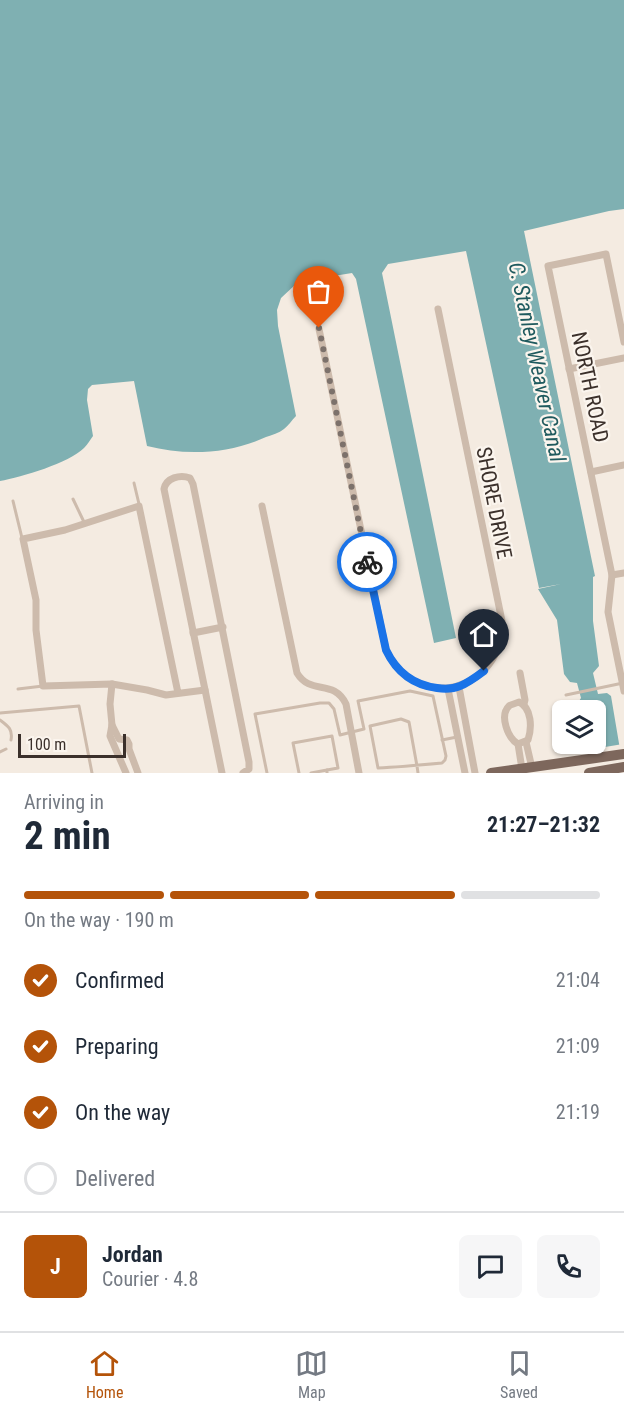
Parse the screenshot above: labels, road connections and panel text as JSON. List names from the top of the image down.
{
  "streets": {
    "street": ["NORTH ROAD", "SHORE DRIVE"]
  },
  "water": ["C. Stanley Weaver Canal"],
  "scale_bar": "100 m",
  "page": {
    "scale": "100 m",
    "heading": ["2 min", "Arriving in", "21:27–21:32"],
    "panel": ["Jordan", "Courier · 4.8"],
    "bar": "On the way · 190 m",
    "list": [
      ["Confirmed", "21:04"],
      ["Preparing", "21:09"],
      ["On the way", "21:19"],
      "Delivered"
    ],
    "round": "J",
    "tabs": ["Home", "Map", "Saved"]
  }
}
